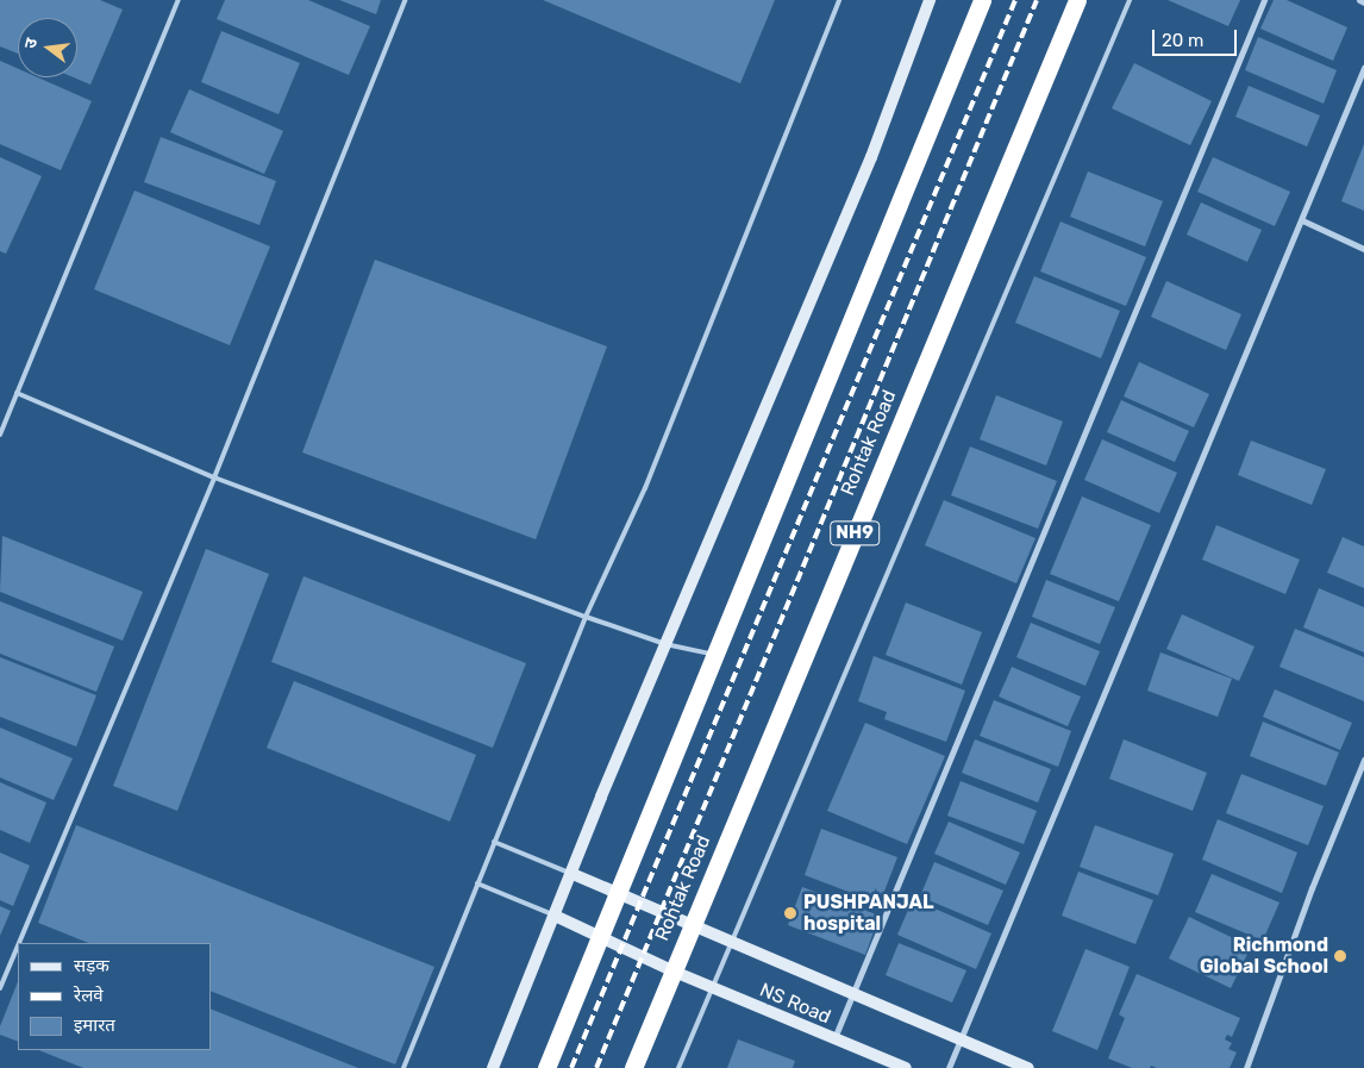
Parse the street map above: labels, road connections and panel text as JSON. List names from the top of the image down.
{
  "streets": {
    "highway": ["Rohtak Road", "NH9"],
    "street": ["NS Road"]
  },
  "crossings": [
    ["Rohtak Road", "NS Road"]
  ],
  "places": ["PUSHPANJAL hospital", "Richmond Global School"],
  "legend": ["सड़क", "रेलवे", "इमारत"],
  "scale_bar": "20 m",
  "north": "left"
}
